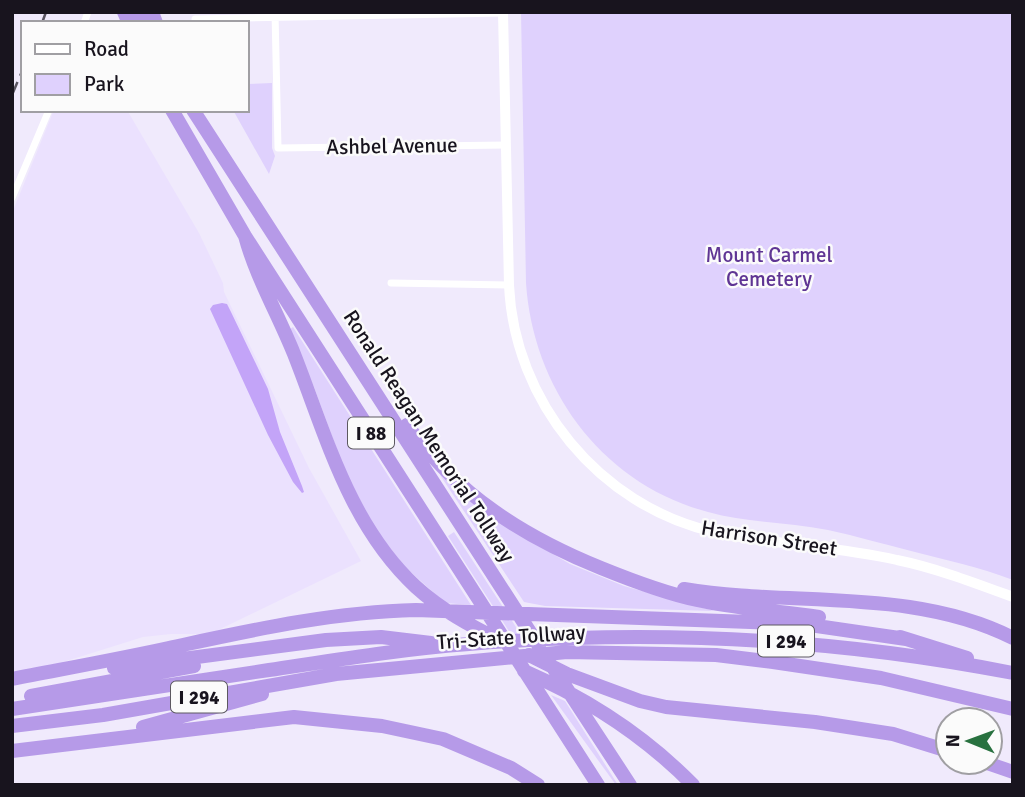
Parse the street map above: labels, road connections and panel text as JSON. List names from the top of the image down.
{
  "streets": {
    "highway": [
      "I 88",
      "Ronald Reagan Memorial Tollway",
      "Tri-State Tollway",
      "I 294"
    ],
    "main road": ["Harrison Street"],
    "street": ["Ashbel Avenue"]
  },
  "crossings": [
    ["Ashbel Avenue", "Harrison Street"]
  ],
  "parks": ["Mount Carmel Cemetery"],
  "legend": ["Road", "Park"],
  "north": "left"
}
